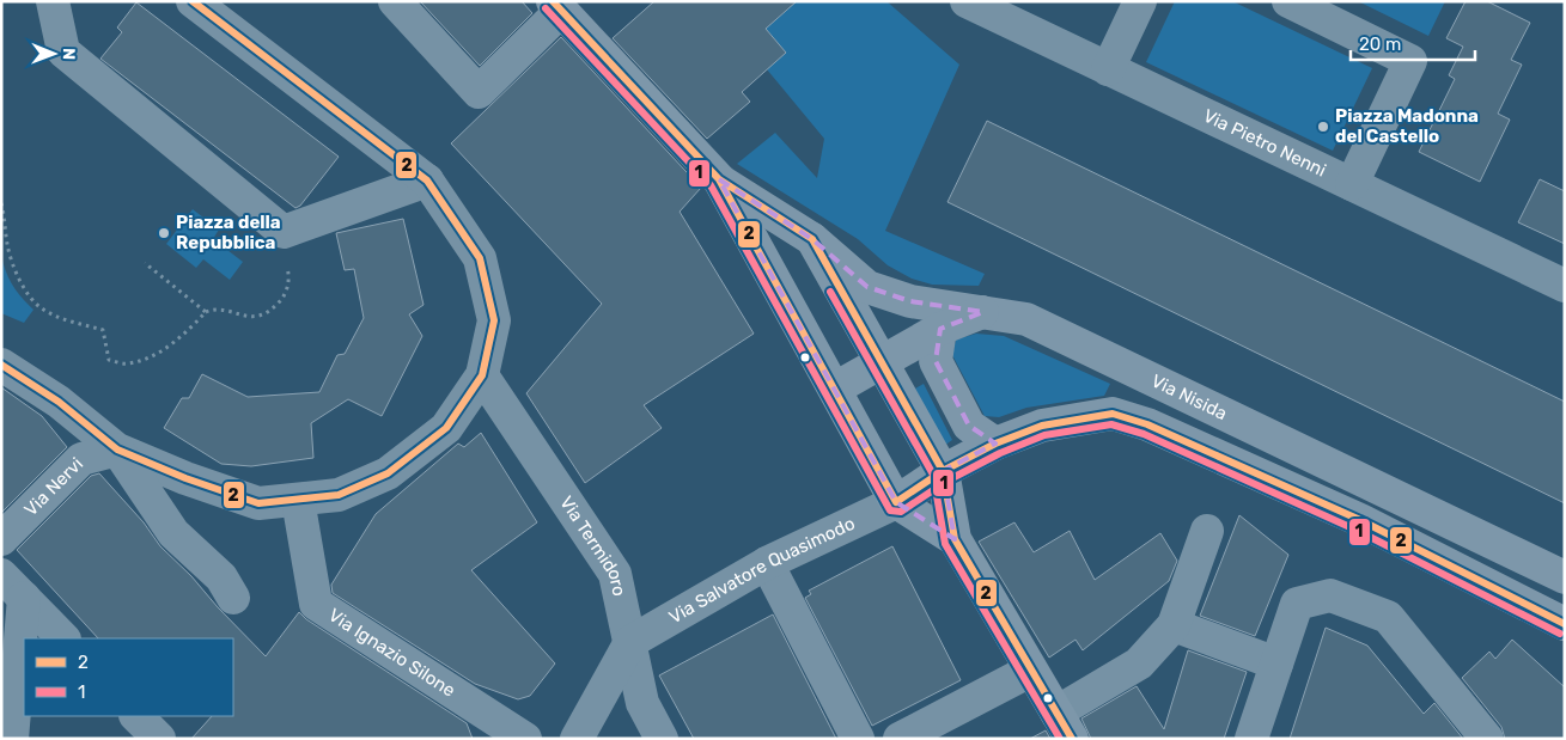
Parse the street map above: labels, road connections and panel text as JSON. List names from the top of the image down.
{
  "streets": {
    "main road": ["Via Nisida"],
    "street": [
      "Via Pietro Nenni",
      "Via Nervi",
      "Via Termidoro",
      "Via Salvatore Quasimodo",
      "Via Ignazio Silone"
    ]
  },
  "crossings": [
    ["Via Termidoro", "Via Salvatore Quasimodo"]
  ],
  "places": ["Piazza Madonna del Castello", "Piazza della Repubblica"],
  "lines": ["transit line 2", "transit line 1"],
  "legend": ["2", "1"],
  "scale_bar": "20 m",
  "north": "right"
}
